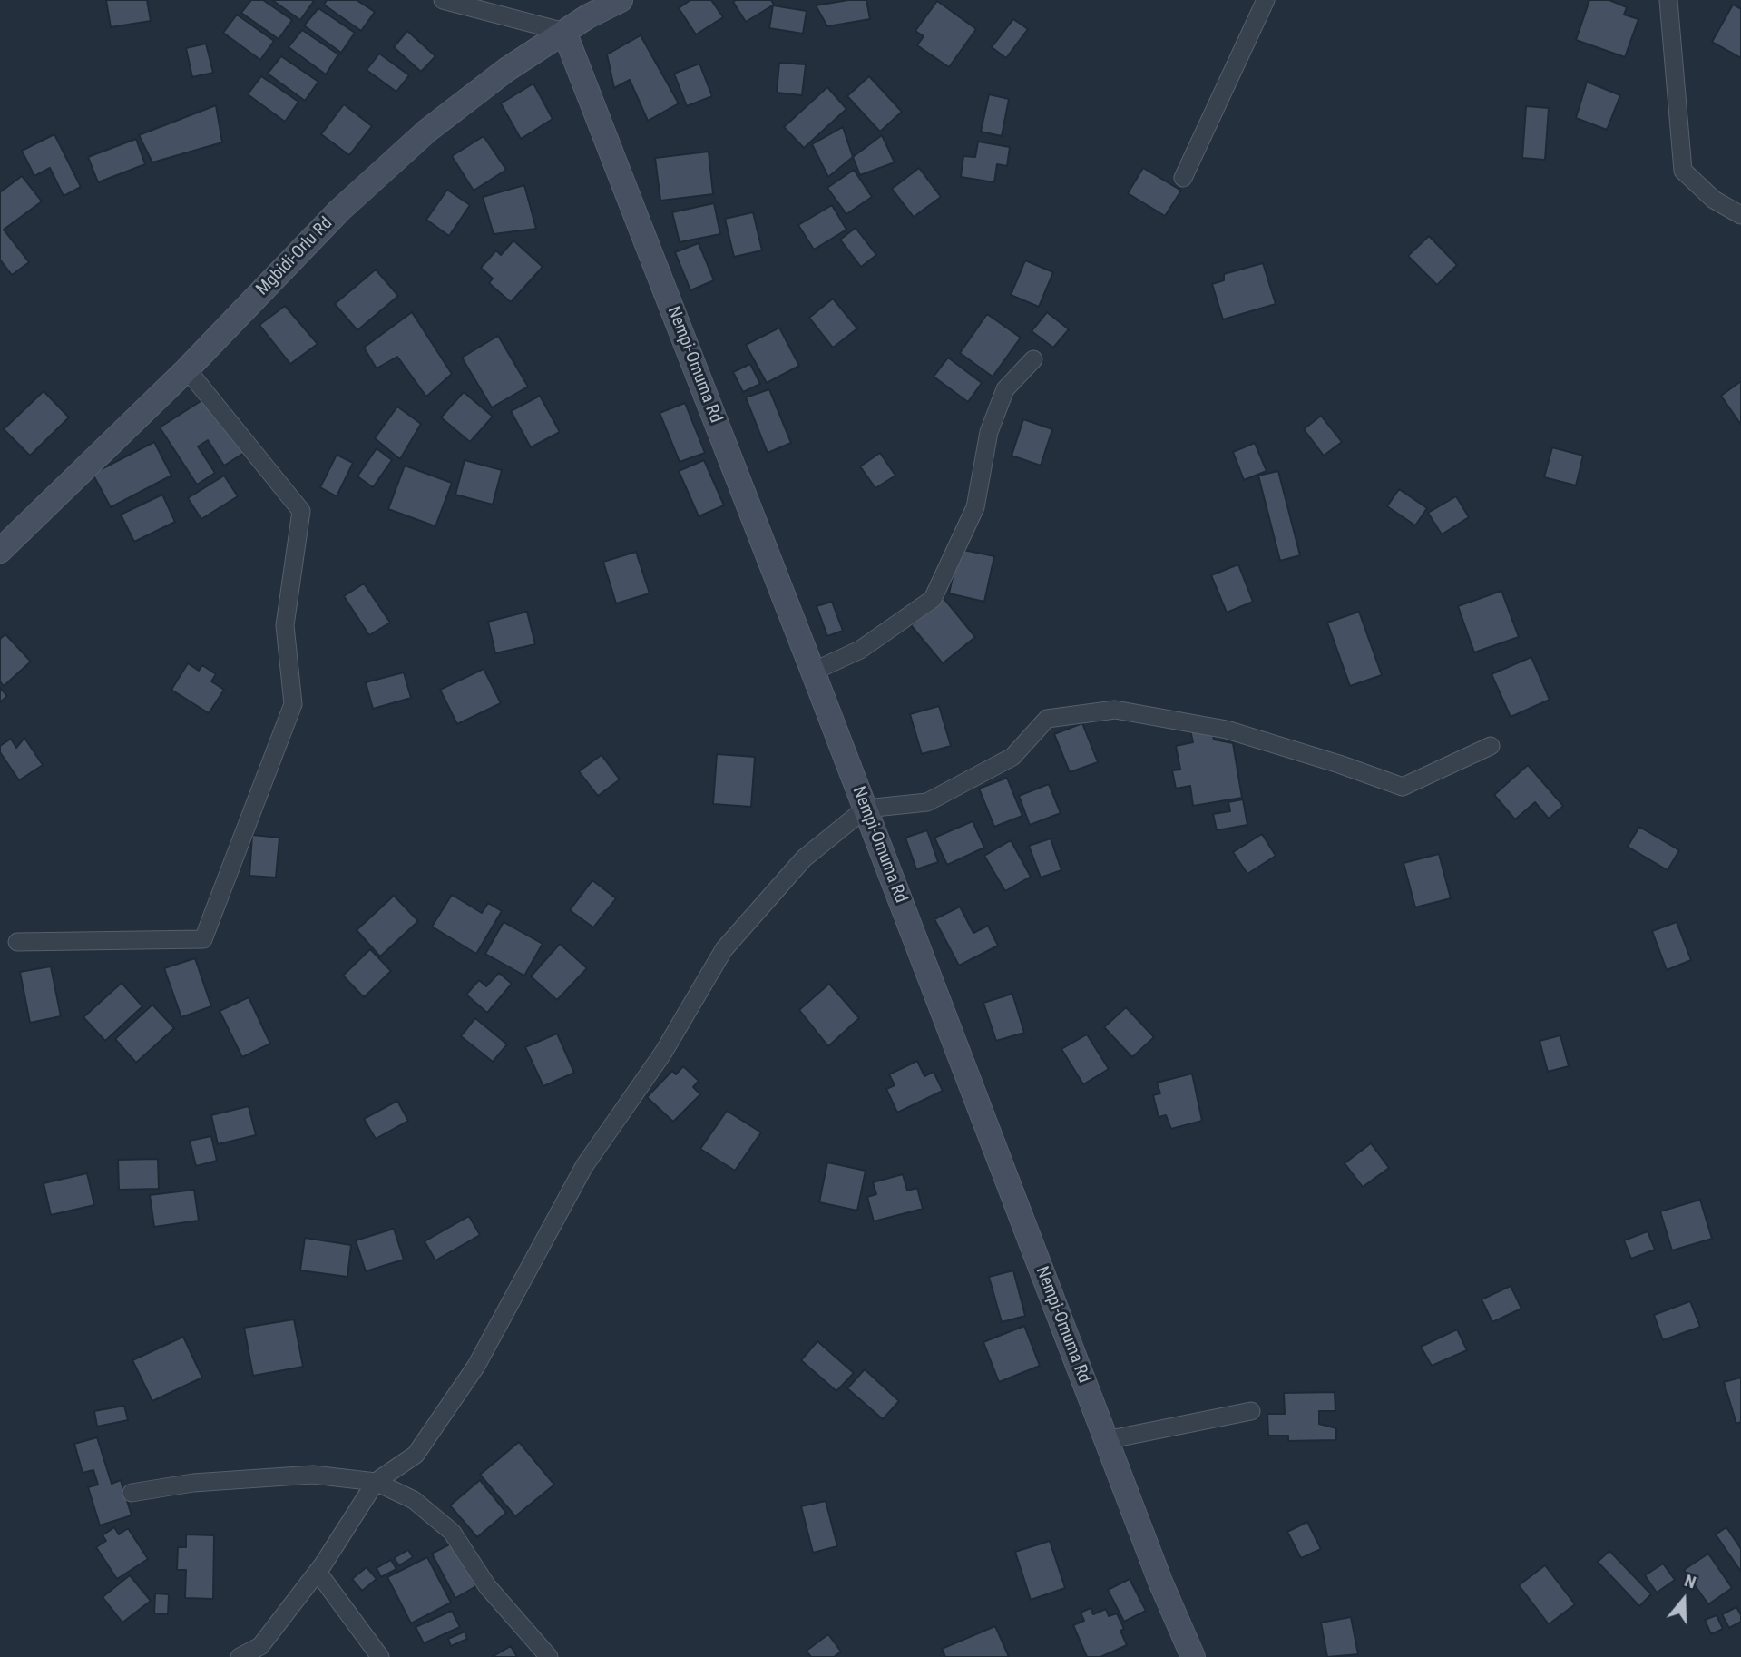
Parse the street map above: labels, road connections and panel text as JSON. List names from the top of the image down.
{
  "streets": {
    "street": ["Mgbidi-Orlu Rd", "Nempi-Omuma Rd"]
  },
  "crossings": [
    ["Mgbidi-Orlu Rd", "Nempi-Omuma Rd"]
  ],
  "north": "top"
}
